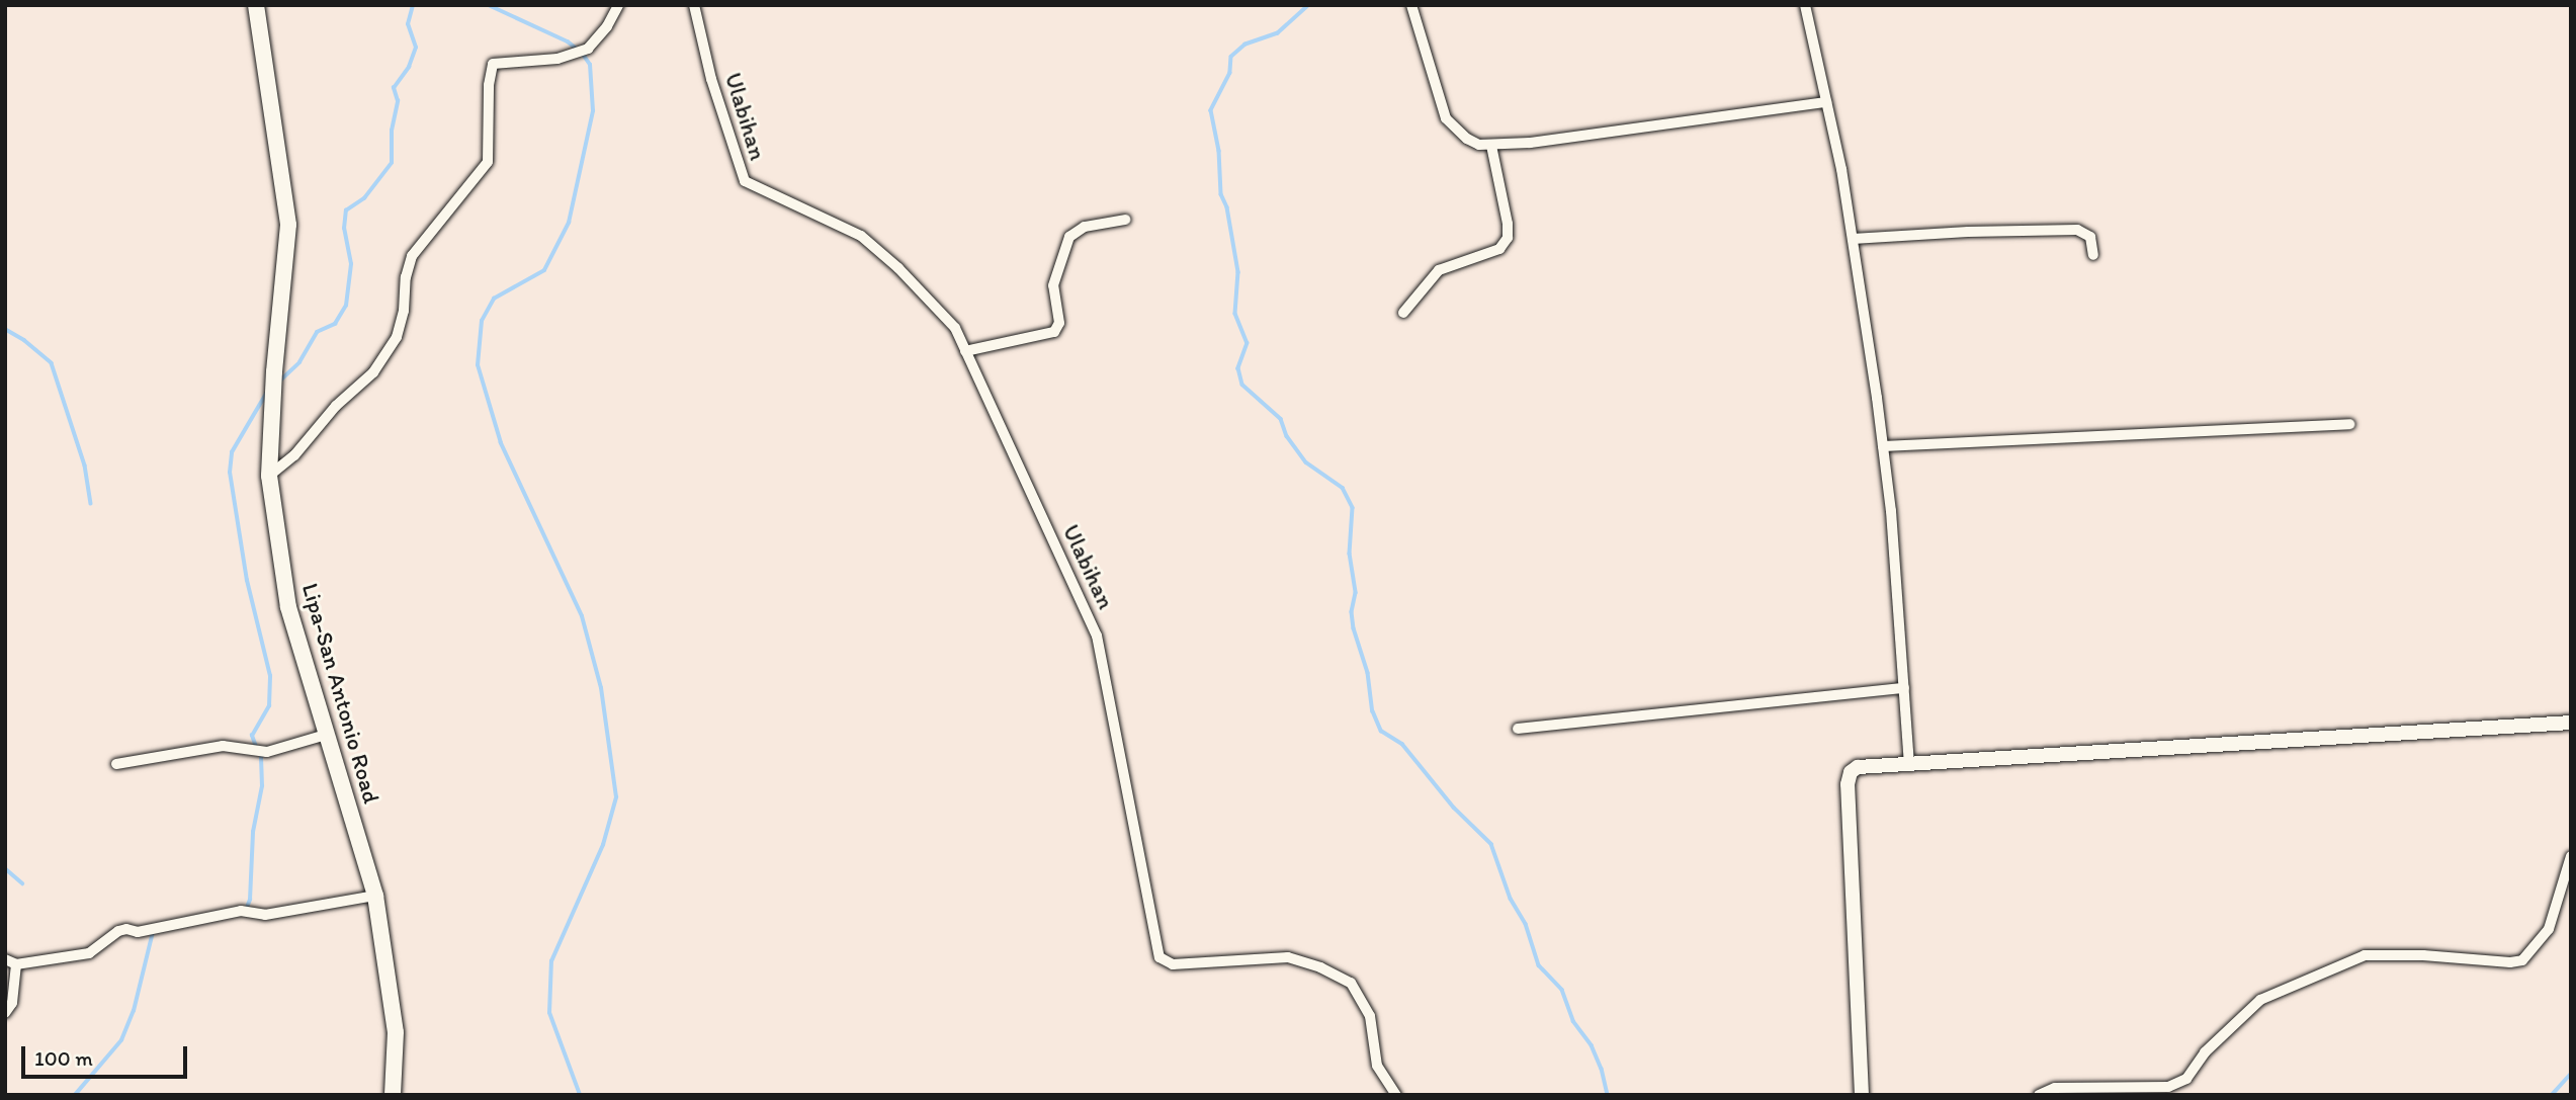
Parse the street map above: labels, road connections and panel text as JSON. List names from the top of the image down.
{
  "streets": {
    "main road": ["Lipa-San Antonio Road"],
    "street": ["Ulabihan"]
  },
  "scale_bar": "100 m"
}
